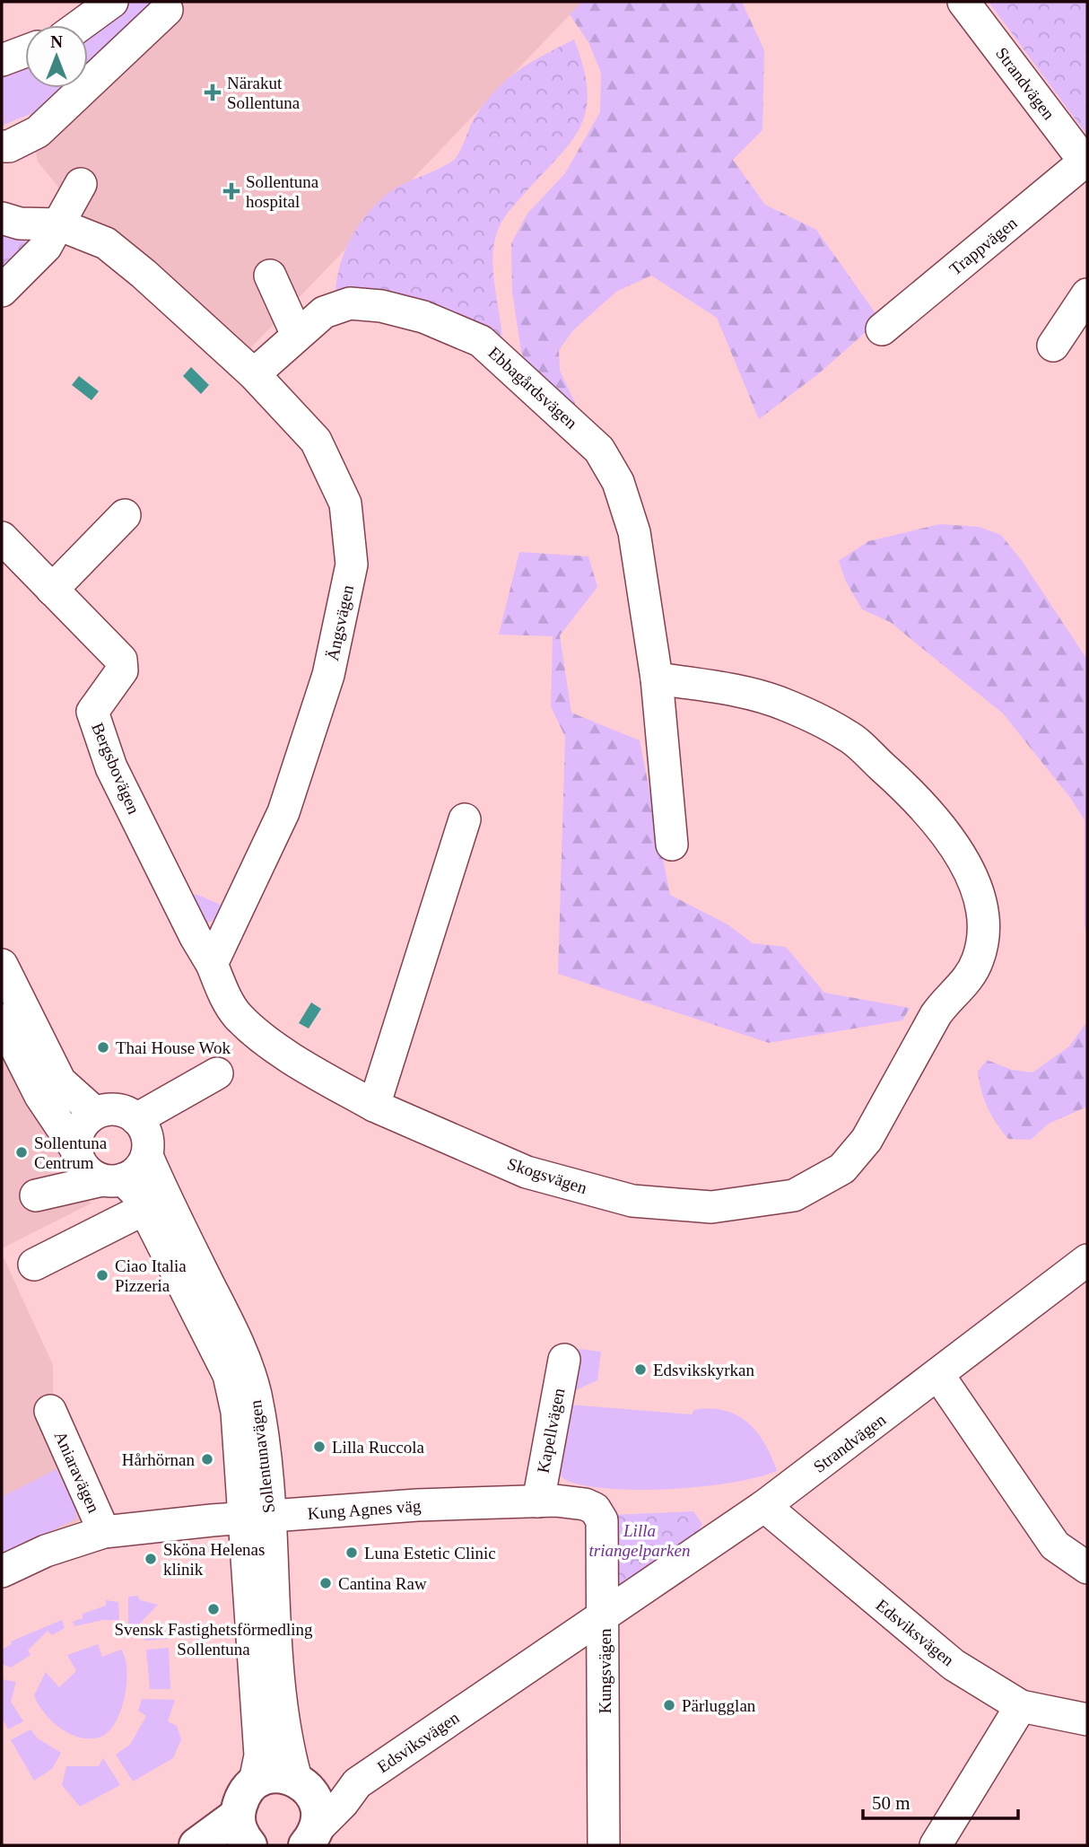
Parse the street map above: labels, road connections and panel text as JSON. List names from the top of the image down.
{
  "streets": {
    "street": [
      "Strandvägen",
      "Trappvägen",
      "Ebbagårdsvägen",
      "Ängsvägen",
      "Bergsbovägen",
      "Skogsvägen",
      "Kapellvägen",
      "Sollentunavägen",
      "Aniaravägen",
      "Kung Agnes väg",
      "Edsviksvägen",
      "Kungsvägen"
    ]
  },
  "crossings": [
    ["Strandvägen", "Trappvägen"],
    ["Strandvägen", "Edsviksvägen"],
    ["Strandvägen", "Kungsvägen"],
    ["Ebbagårdsvägen", "Ängsvägen"],
    ["Ebbagårdsvägen", "Skogsvägen"],
    ["Ängsvägen", "Bergsbovägen"],
    ["Kapellvägen", "Kung Agnes väg"],
    ["Sollentunavägen", "Kung Agnes väg"],
    ["Sollentunavägen", "Edsviksvägen"],
    ["Aniaravägen", "Kung Agnes väg"],
    ["Kung Agnes väg", "Kungsvägen"],
    ["Edsviksvägen", "Kungsvägen"]
  ],
  "parks": ["Lilla triangelparken"],
  "places": {
    "health": ["Närakut Sollentuna", "Sollentuna hospital"],
    "other": [
      "Thai House Wok",
      "Sollentuna Centrum",
      "Ciao Italia Pizzeria",
      "Edsvikskyrkan",
      "Lilla Ruccola",
      "Hårhörnan",
      "Luna Estetic Clinic",
      "Sköna Helenas klinik",
      "Cantina Raw",
      "Svensk Fastighetsförmedling Sollentuna",
      "Pärlugglan"
    ]
  },
  "scale_bar": "50 m",
  "north": "top"
}
